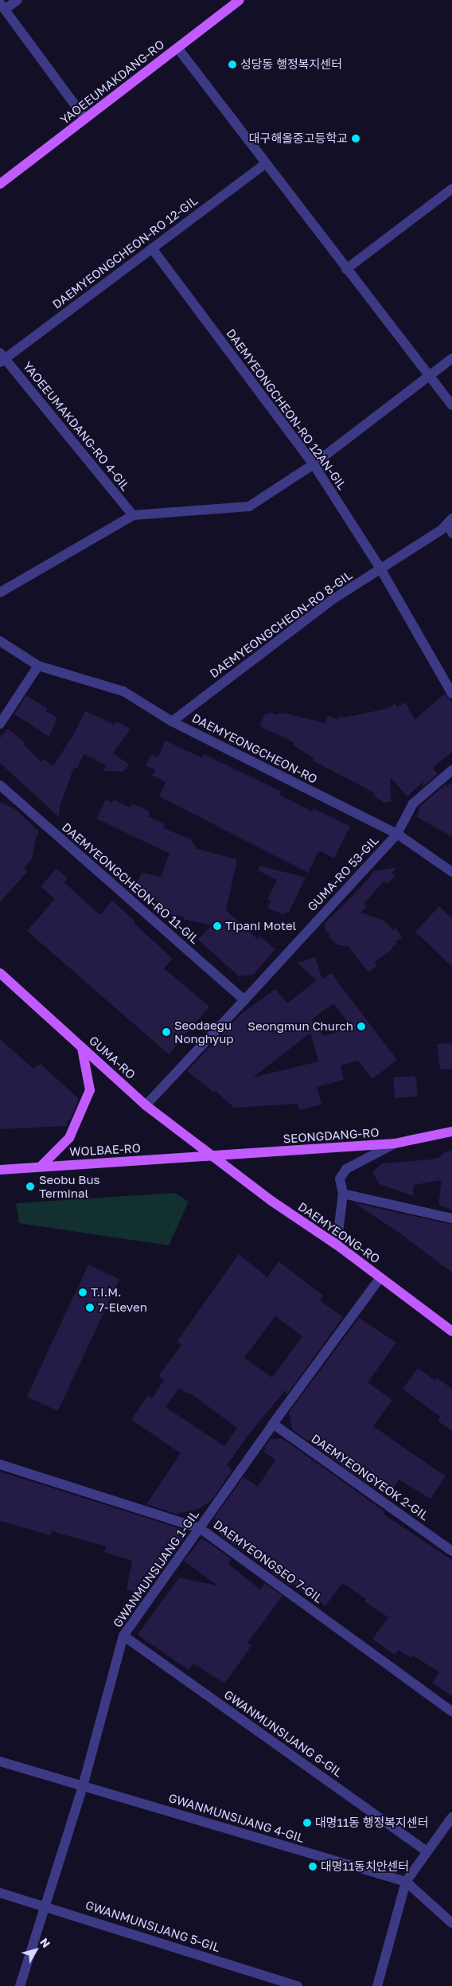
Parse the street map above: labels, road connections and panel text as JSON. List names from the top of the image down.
{
  "streets": {
    "main road": [
      "YAOEEUMAKDANG-RO",
      "GUMA-RO",
      "SEONGDANG-RO",
      "WOLBAE-RO",
      "DAEMYEONG-RO"
    ],
    "street": [
      "DAEMYEONGCHEON-RO 12-GIL",
      "DAEMYEONGCHEON-RO 12AN-GIL",
      "YAOEEUMAKDANG-RO 4-GIL",
      "DAEMYEONGCHEON-RO 8-GIL",
      "DAEMYEONGCHEON-RO",
      "GUMA-RO 53-GIL",
      "DAEMYEONGCHEON-RO 11-GIL",
      "DAEMYEONGYEOK 2-GIL",
      "DAEMYEONGSEO 7-GIL",
      "GWANMUNSIJANG 1-GIL",
      "GWANMUNSIJANG 6-GIL",
      "GWANMUNSIJANG 4-GIL",
      "GWANMUNSIJANG 5-GIL"
    ]
  },
  "crossings": [
    ["DAEMYEONGCHEON-RO 12-GIL", "DAEMYEONGCHEON-RO 12AN-GIL"],
    ["DAEMYEONGCHEON-RO 12-GIL", "YAOEEUMAKDANG-RO 4-GIL"],
    ["DAEMYEONGCHEON-RO 12AN-GIL", "DAEMYEONGCHEON-RO 8-GIL"],
    ["DAEMYEONGCHEON-RO 8-GIL", "DAEMYEONGCHEON-RO"],
    ["DAEMYEONGCHEON-RO", "GUMA-RO 53-GIL"],
    ["GUMA-RO 53-GIL", "DAEMYEONGCHEON-RO 11-GIL"],
    ["GUMA-RO 53-GIL", "GUMA-RO"],
    ["GUMA-RO", "SEONGDANG-RO"],
    ["GUMA-RO", "WOLBAE-RO"],
    ["GUMA-RO", "DAEMYEONG-RO"],
    ["SEONGDANG-RO", "WOLBAE-RO"],
    ["SEONGDANG-RO", "DAEMYEONG-RO"],
    ["WOLBAE-RO", "DAEMYEONG-RO"],
    ["DAEMYEONG-RO", "GWANMUNSIJANG 1-GIL"],
    ["DAEMYEONGYEOK 2-GIL", "GWANMUNSIJANG 1-GIL"],
    ["DAEMYEONGSEO 7-GIL", "GWANMUNSIJANG 1-GIL"],
    ["GWANMUNSIJANG 1-GIL", "GWANMUNSIJANG 6-GIL"],
    ["GWANMUNSIJANG 1-GIL", "GWANMUNSIJANG 4-GIL"],
    ["GWANMUNSIJANG 1-GIL", "GWANMUNSIJANG 5-GIL"]
  ],
  "places": [
    "성당동 행정복지센터",
    "대구해올중고등학교",
    "Tipani Motel",
    "Seongmun Church",
    "Seodaegu Nonghyup",
    "Seobu Bus Terminal",
    "T.I.M.",
    "7-Eleven",
    "대명11동 행정복지센터",
    "대명11동치안센터"
  ],
  "north": "top right"
}
